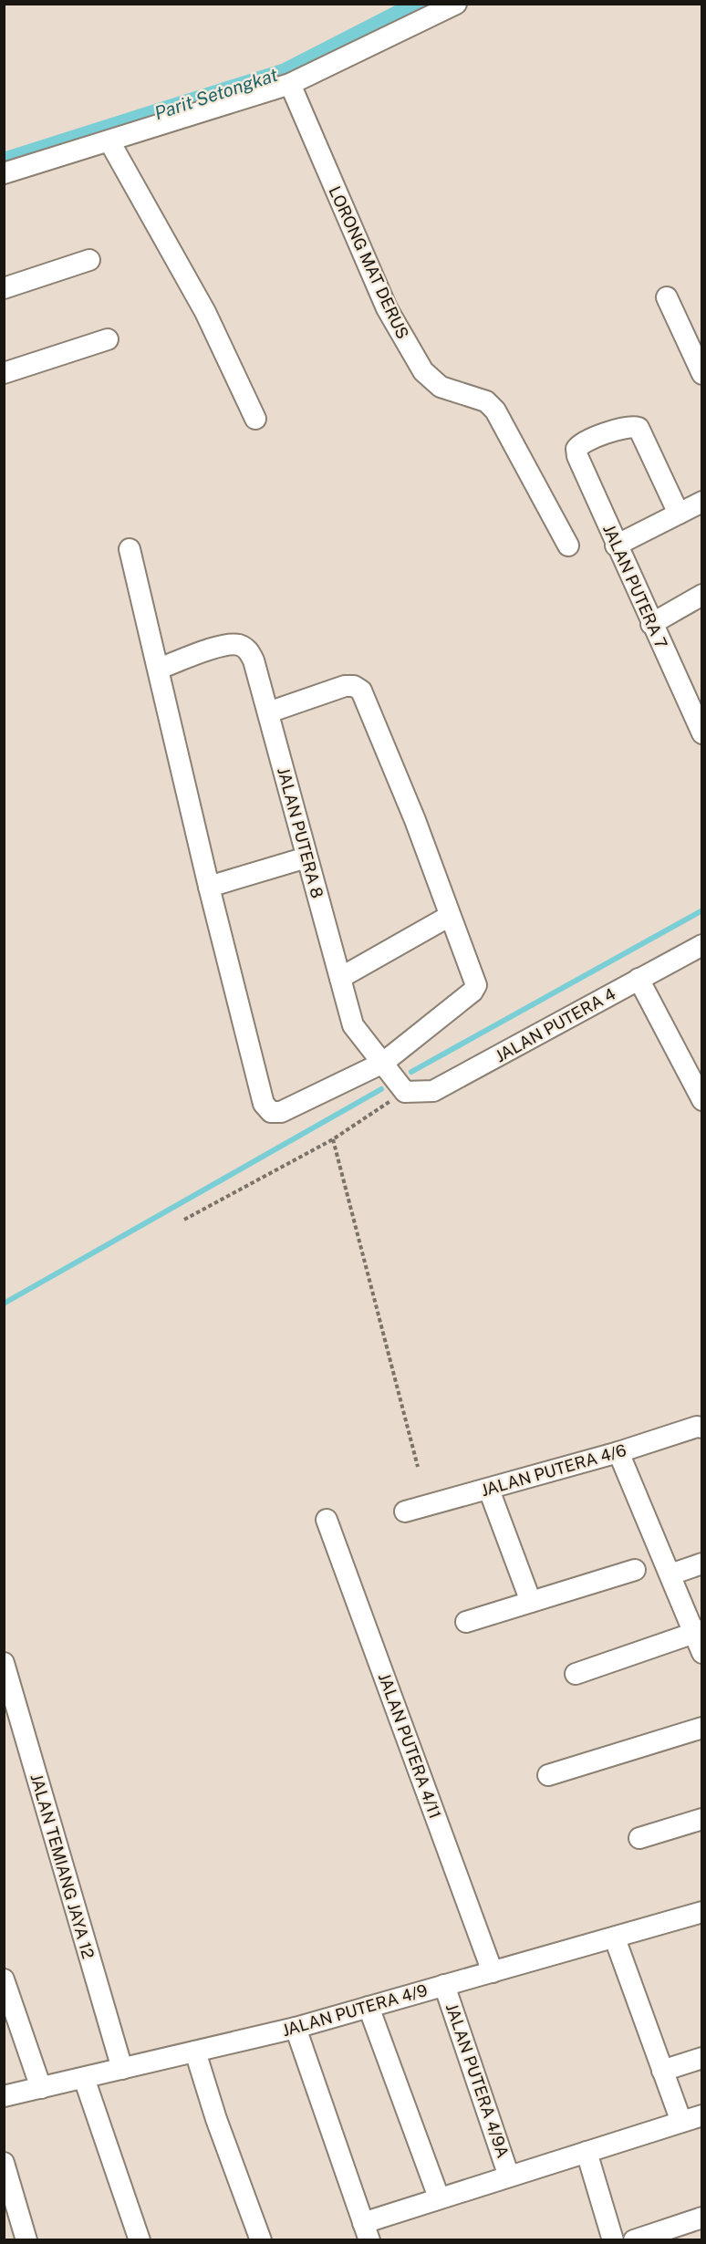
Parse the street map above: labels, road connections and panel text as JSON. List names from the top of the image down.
{
  "streets": {
    "street": [
      "LORONG MAT DERUS",
      "JALAN PUTERA 7",
      "JALAN PUTERA 8",
      "JALAN PUTERA 4",
      "JALAN PUTERA 4/6",
      "JALAN PUTERA 4/11",
      "JALAN TEMIANG JAYA 12",
      "JALAN PUTERA 4/9",
      "JALAN PUTERA 4/9A"
    ]
  },
  "crossings": [
    ["JALAN PUTERA 8", "JALAN PUTERA 4"],
    ["JALAN PUTERA 4/11", "JALAN PUTERA 4/9"],
    ["JALAN TEMIANG JAYA 12", "JALAN PUTERA 4/9"],
    ["JALAN PUTERA 4/9", "JALAN PUTERA 4/9A"]
  ],
  "water": ["Parit Setongkat"]
}
